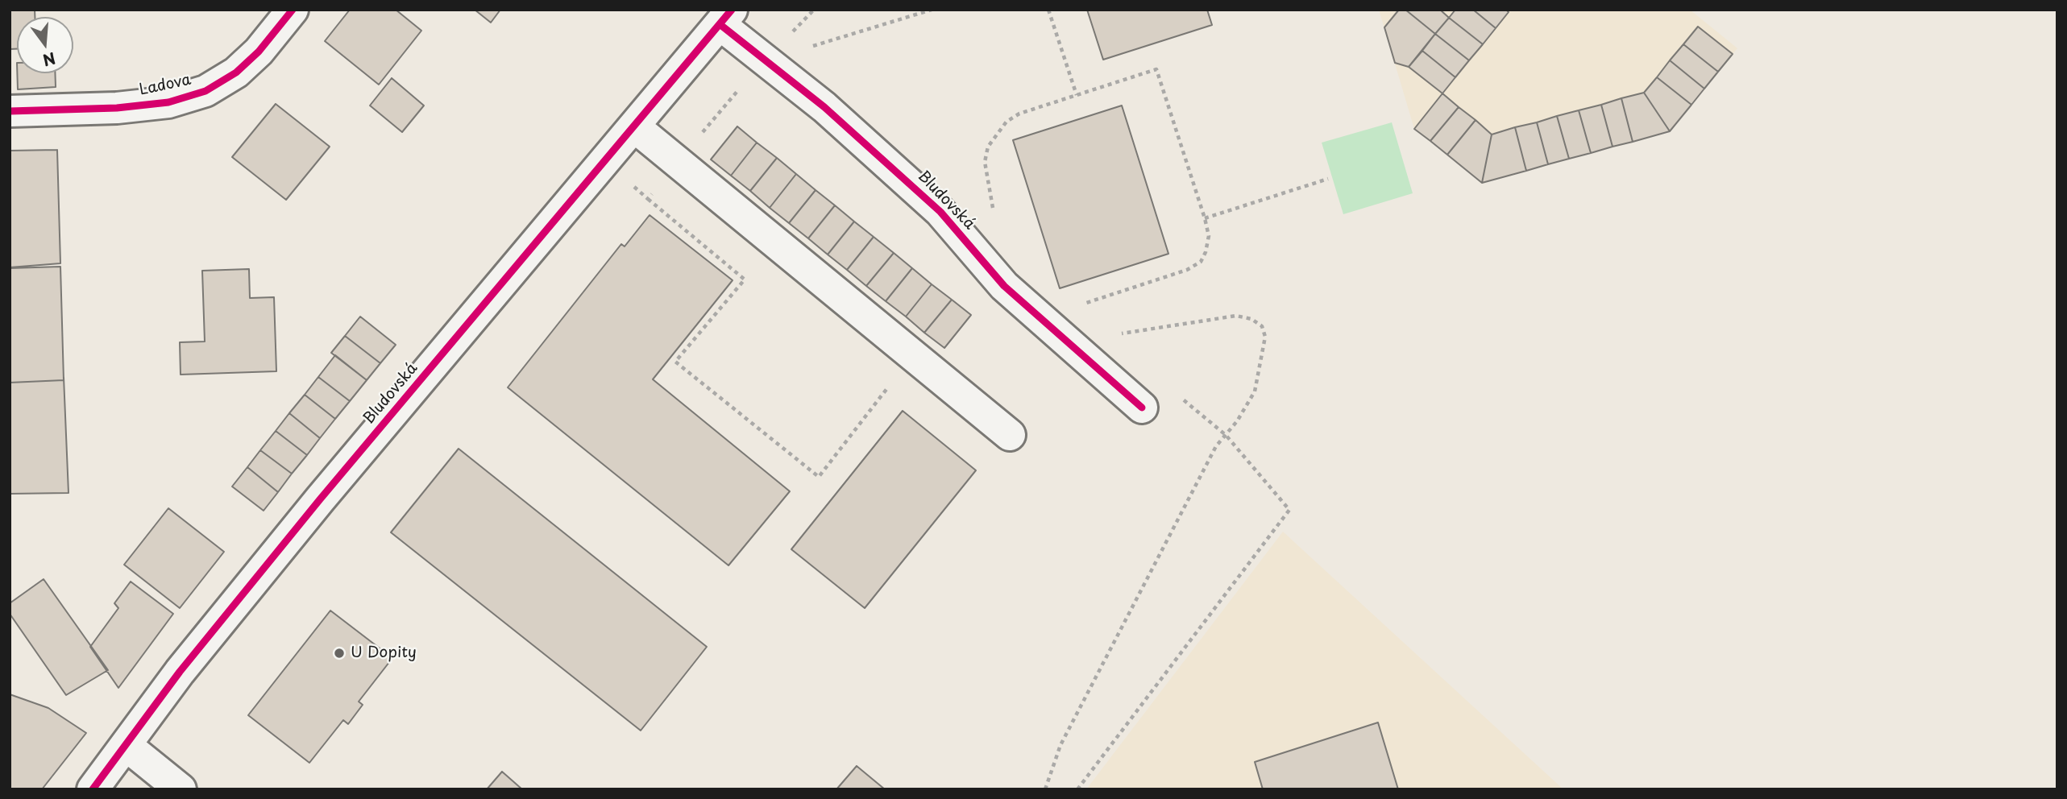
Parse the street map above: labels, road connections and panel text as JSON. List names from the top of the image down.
{
  "streets": {
    "street": ["Ladova", "Bludovská"]
  },
  "places": ["U Dopity"],
  "north": "bottom"
}
